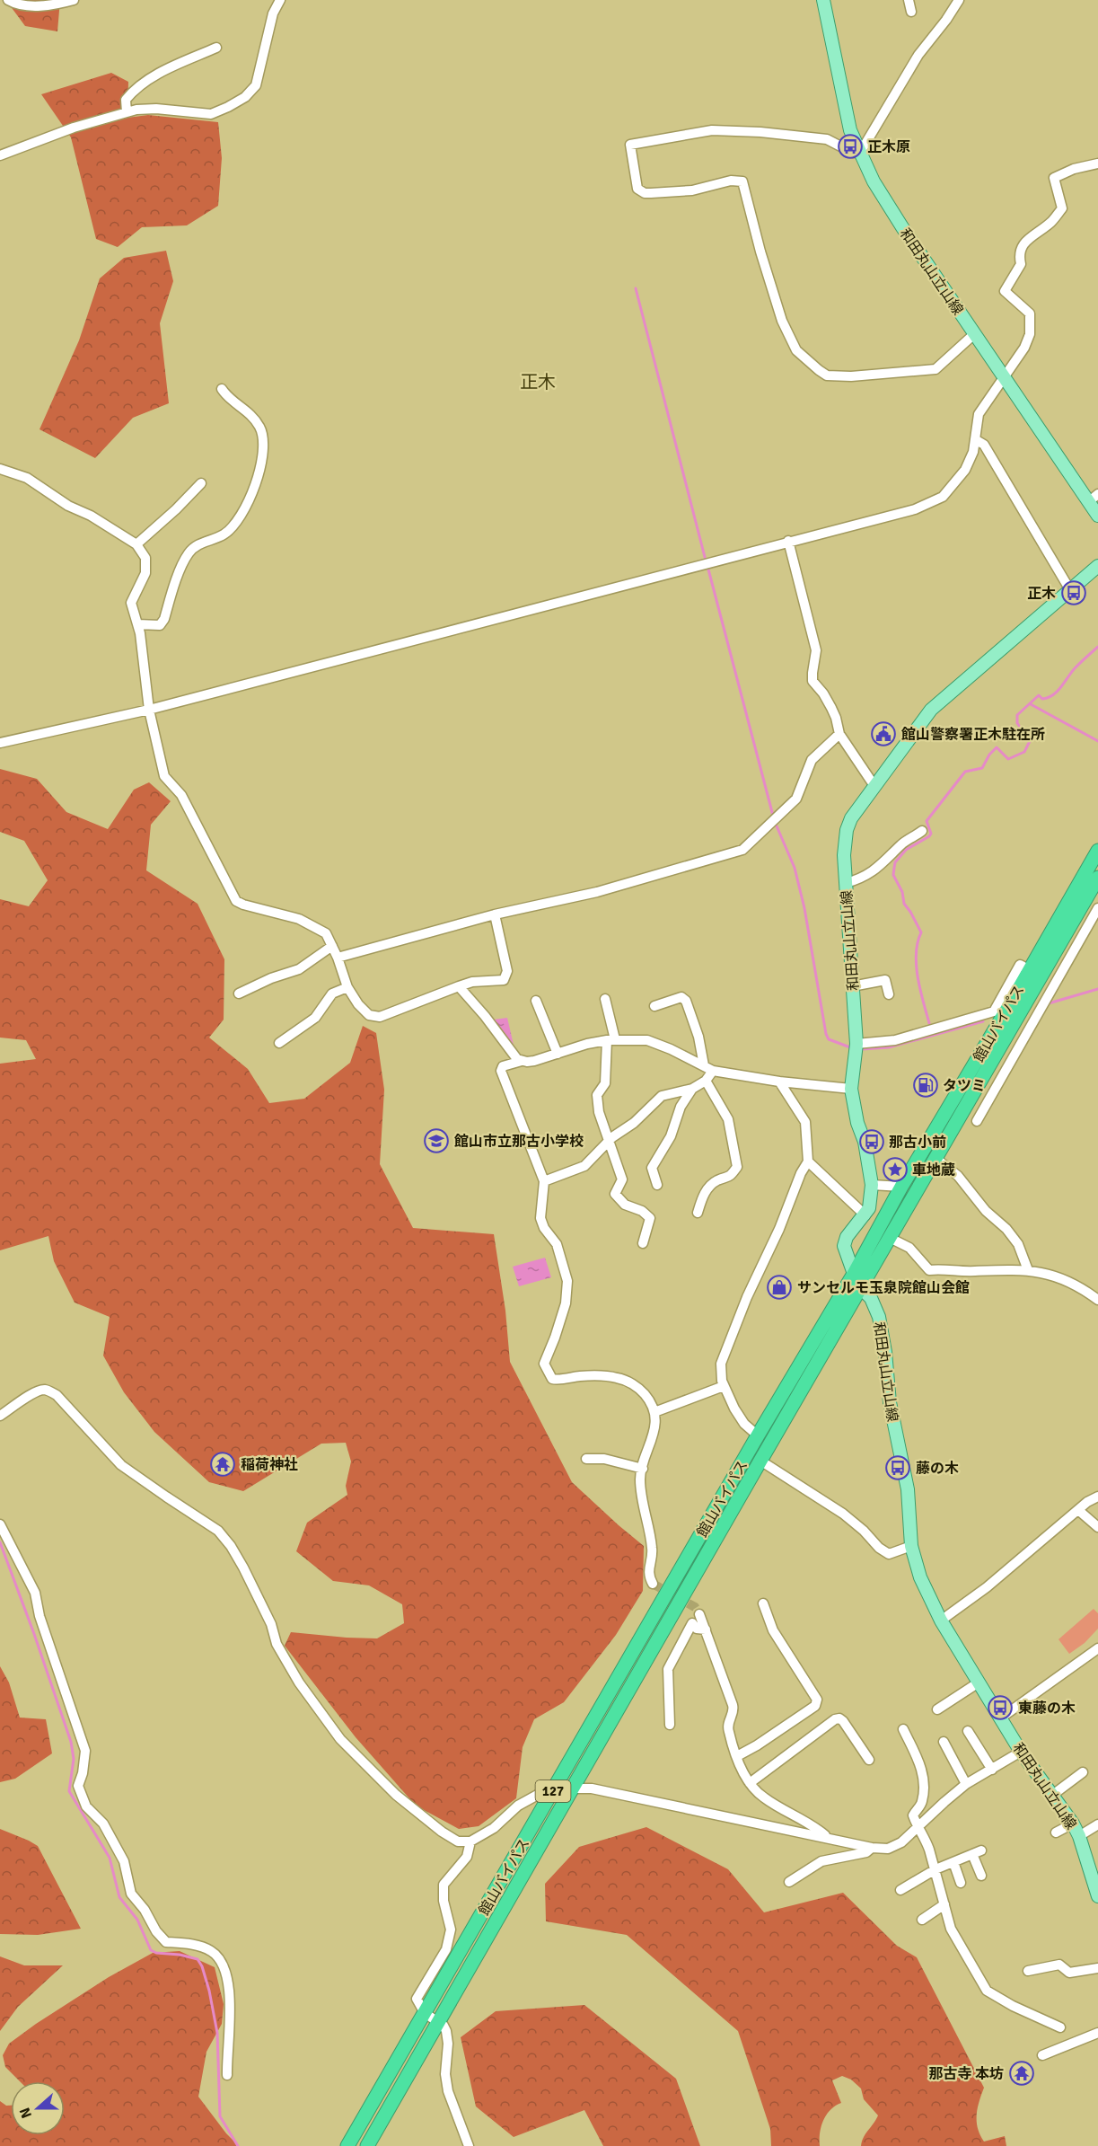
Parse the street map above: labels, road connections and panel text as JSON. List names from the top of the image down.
{
  "streets": {
    "highway": ["館山バイパス", "127"],
    "main road": ["和田丸山立山線"]
  },
  "crossings": [
    ["和田丸山立山線", "館山バイパス"]
  ],
  "districts": ["正木"],
  "places": {
    "bus stop": [
      "正木原",
      "正木",
      "那古小前",
      "藤の木",
      "東藤の木"
    ],
    "public building": ["館山警察署正木駐在所"],
    "fuel station": ["タツミ"],
    "school or university": ["館山市立那古小学校"],
    "place": ["車地蔵"],
    "shop": ["サンセルモ玉泉院館山会館"],
    "temple": ["稲荷神社", "那古寺 本坊"]
  },
  "north": "left"
}
